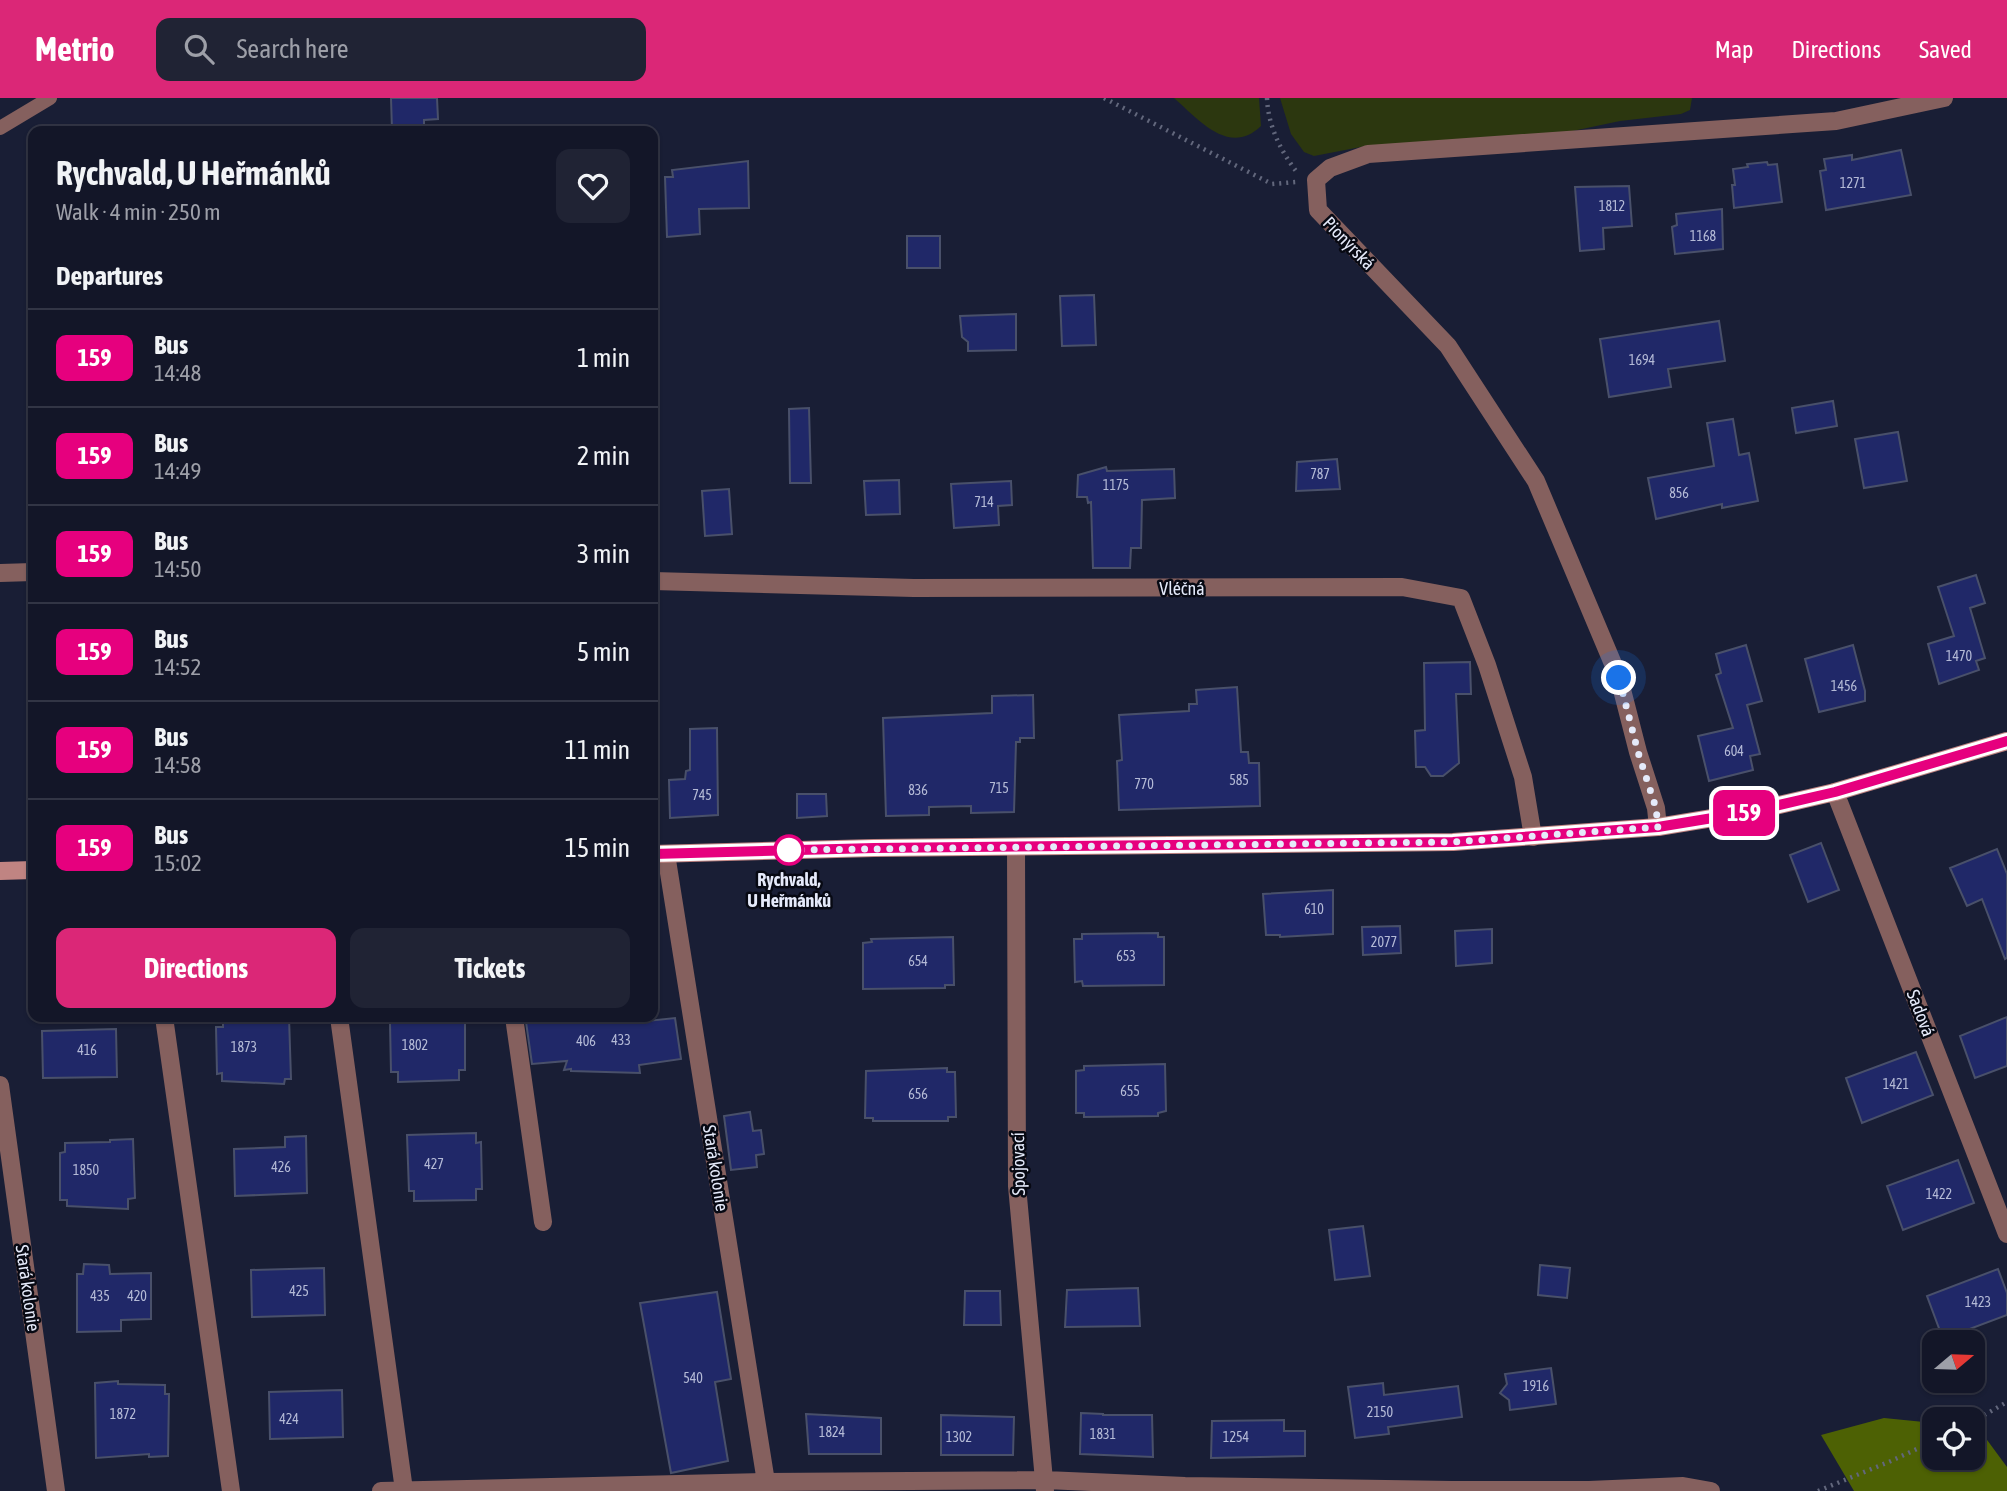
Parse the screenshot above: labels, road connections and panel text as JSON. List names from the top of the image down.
{
  "streets": {
    "street": [
      "Pionýrská",
      "Vléčná",
      "Sadová",
      "Spojovací",
      "Stará kolonie"
    ]
  },
  "places": ["Rychvald, U Heřmánků"],
  "lines": ["bus line 159"],
  "house_numbers": [
    "1271",
    "1812",
    "1168",
    "1694",
    "787",
    "1175",
    "856",
    "714",
    "1470",
    "1456",
    "604",
    "585",
    "770",
    "715",
    "836",
    "745",
    "610",
    "2077",
    "653",
    "654",
    "433",
    "406",
    "1802",
    "1873",
    "416",
    "1421",
    "655",
    "656",
    "427",
    "426",
    "1850",
    "1422",
    "425",
    "435",
    "420",
    "1423",
    "540",
    "1916",
    "2150",
    "1872",
    "424",
    "1824",
    "1831",
    "1302",
    "1254"
  ],
  "north": "right",
  "page": {
    "header": "Metrio",
    "search": "Search here",
    "nav": ["Map", "Directions", "Saved"],
    "on_map": "159",
    "heading": [
      ["Rychvald, U Heřmánků", "Walk · 4 min · 250 m"],
      "Departures"
    ],
    "list": [
      {
        "mark": "159",
        "name": "Bus",
        "note": "14:48",
        "value": "1 min"
      },
      {
        "mark": "159",
        "name": "Bus",
        "note": "14:49",
        "value": "2 min"
      },
      {
        "mark": "159",
        "name": "Bus",
        "note": "14:50",
        "value": "3 min"
      },
      {
        "mark": "159",
        "name": "Bus",
        "note": "14:52",
        "value": "5 min"
      },
      {
        "mark": "159",
        "name": "Bus",
        "note": "14:58",
        "value": "11 min"
      },
      {
        "mark": "159",
        "name": "Bus",
        "note": "15:02",
        "value": "15 min"
      }
    ],
    "buttons": ["Directions", "Tickets"]
  }
}
